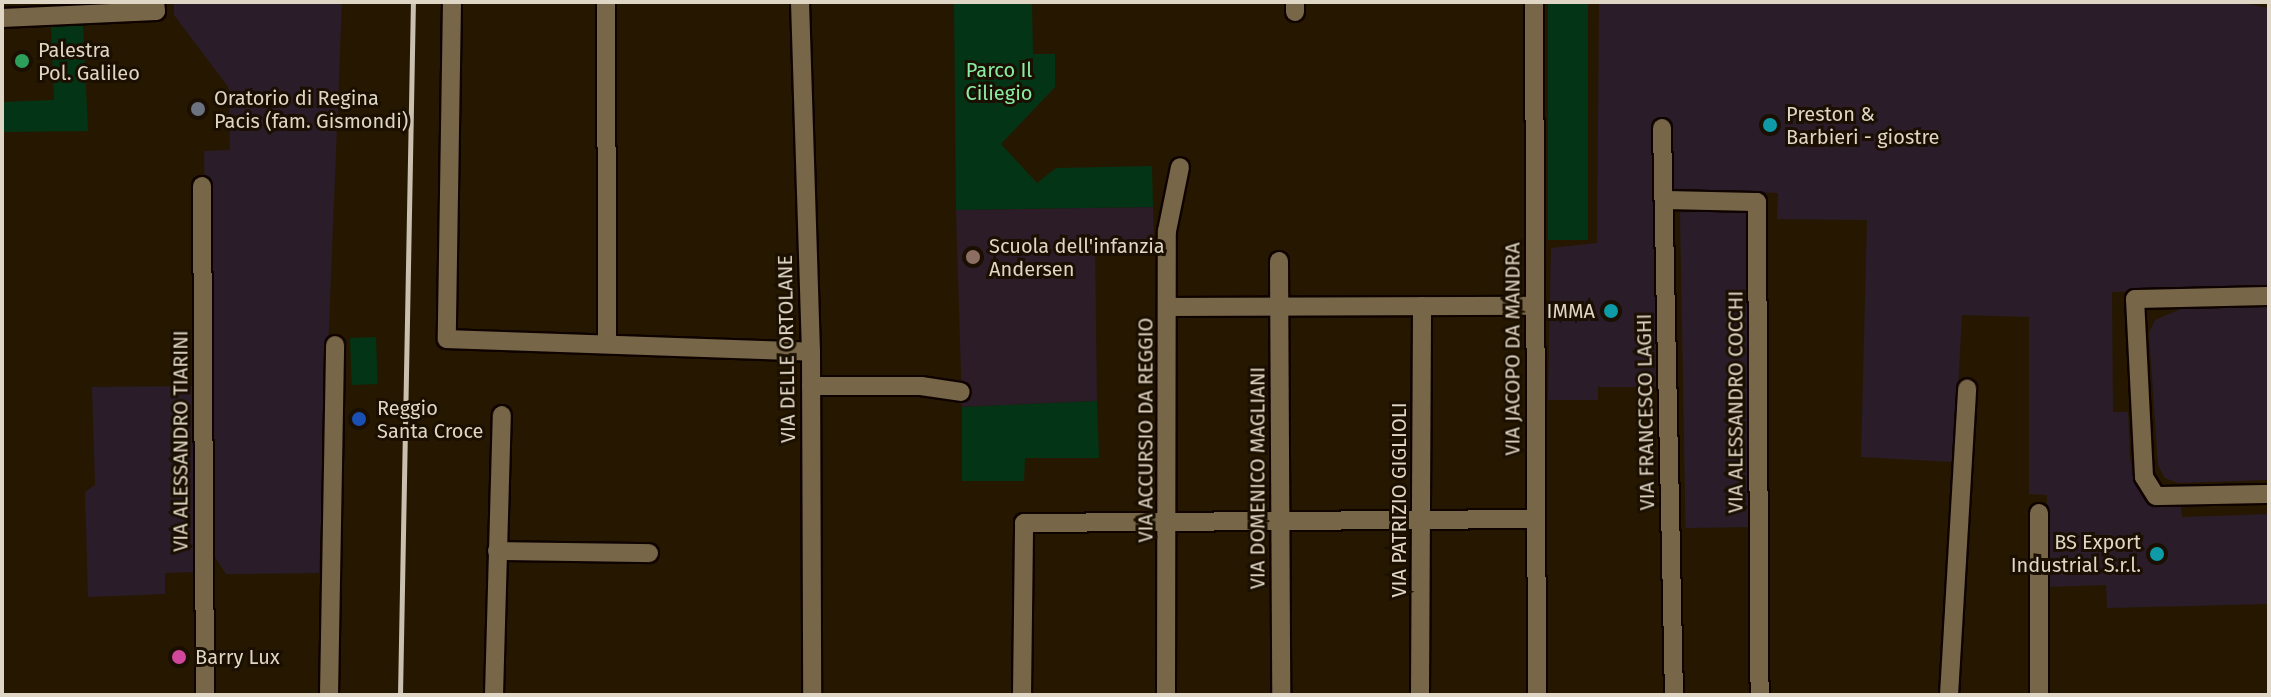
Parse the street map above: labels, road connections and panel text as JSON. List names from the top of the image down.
{
  "streets": {
    "street": [
      "VIA DELLE ORTOLANE",
      "VIA JACOPO DA MANDRA",
      "VIA ALESSANDRO COCCHI",
      "VIA FRANCESCO LAGHI",
      "VIA ACCURSIO DA REGGIO",
      "VIA ALESSANDRO TIARINI",
      "VIA DOMENICO MAGLIANI",
      "VIA PATRIZIO GIGLIOLI"
    ]
  },
  "crossings": [
    ["VIA ALESSANDRO COCCHI", "VIA FRANCESCO LAGHI"]
  ],
  "parks": ["Parco Il Ciliegio"],
  "places": [
    "Palestra Pol. Galileo",
    "Oratorio di Regina Pacis (fam. Gismondi)",
    "Preston & Barbieri - giostre",
    "Scuola dell'infanzia Andersen",
    "IMMA",
    "Reggio Santa Croce",
    "BS Export Industrial S.r.l.",
    "Barry Lux"
  ]
}
